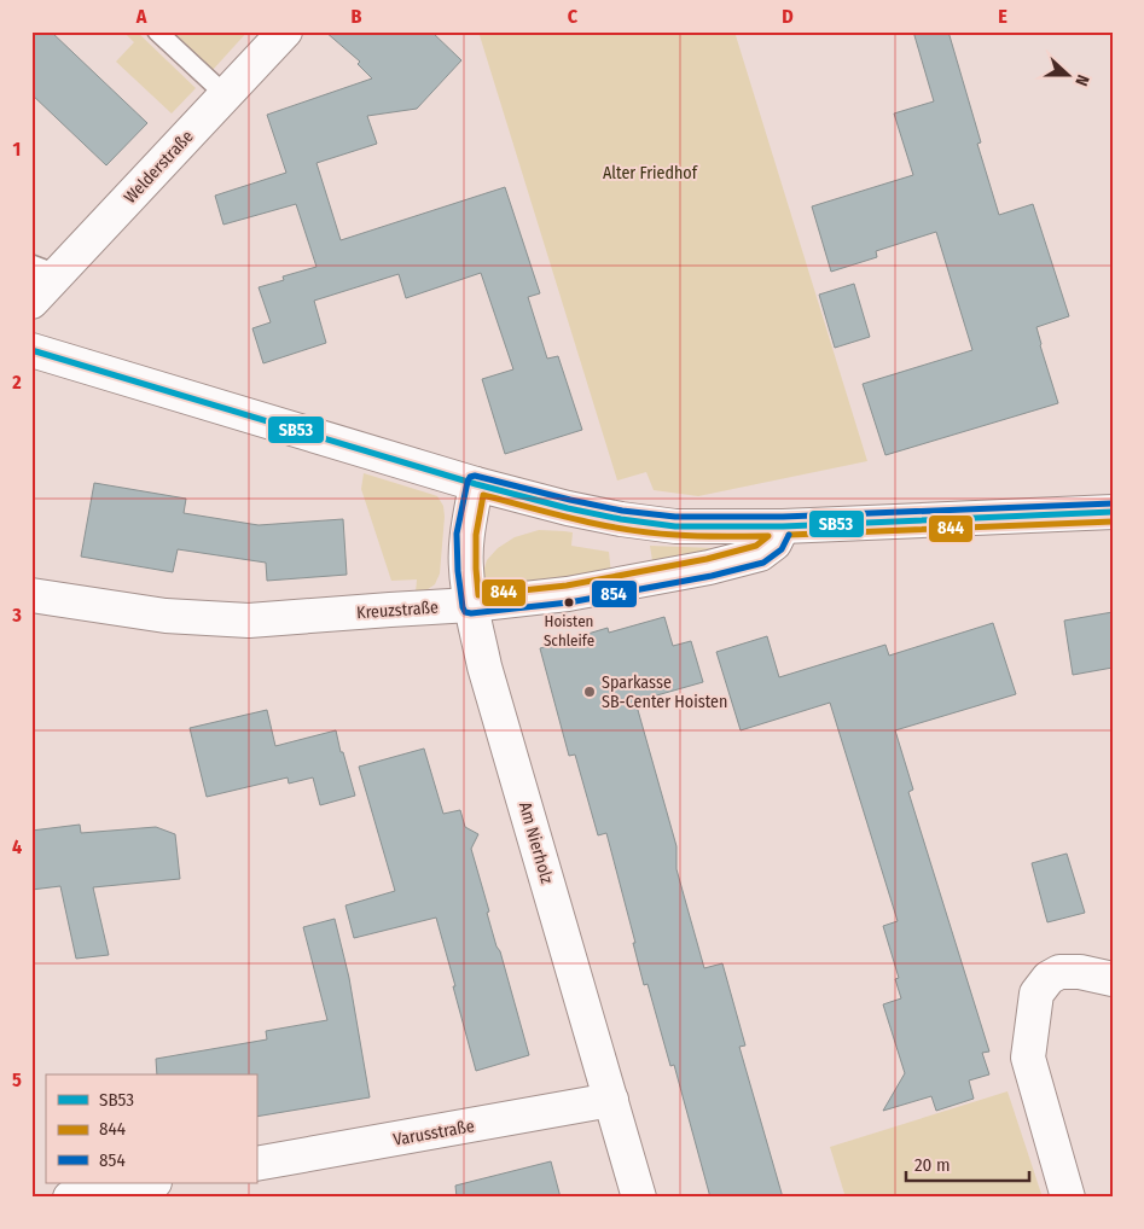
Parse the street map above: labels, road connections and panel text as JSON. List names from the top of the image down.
{
  "streets": {
    "street": [
      "Welderstraße",
      "Kreuzstraße",
      "Am Nierholz",
      "Varusstraße"
    ]
  },
  "crossings": [
    ["Kreuzstraße", "Am Nierholz"],
    ["Am Nierholz", "Varusstraße"]
  ],
  "parks": ["Alter Friedhof"],
  "places": ["Hoisten Schleife", "Sparkasse SB-Center Hoisten"],
  "lines": ["transit line SB53", "transit line 854", "transit line 844"],
  "legend": ["SB53", "844", "854"],
  "scale_bar": "20 m",
  "north": "right",
  "grid": {
    "columns": [
      "A",
      "B",
      "C",
      "D",
      "E"
    ],
    "rows": [
      "1",
      "2",
      "3",
      "4",
      "5"
    ]
  }
}
